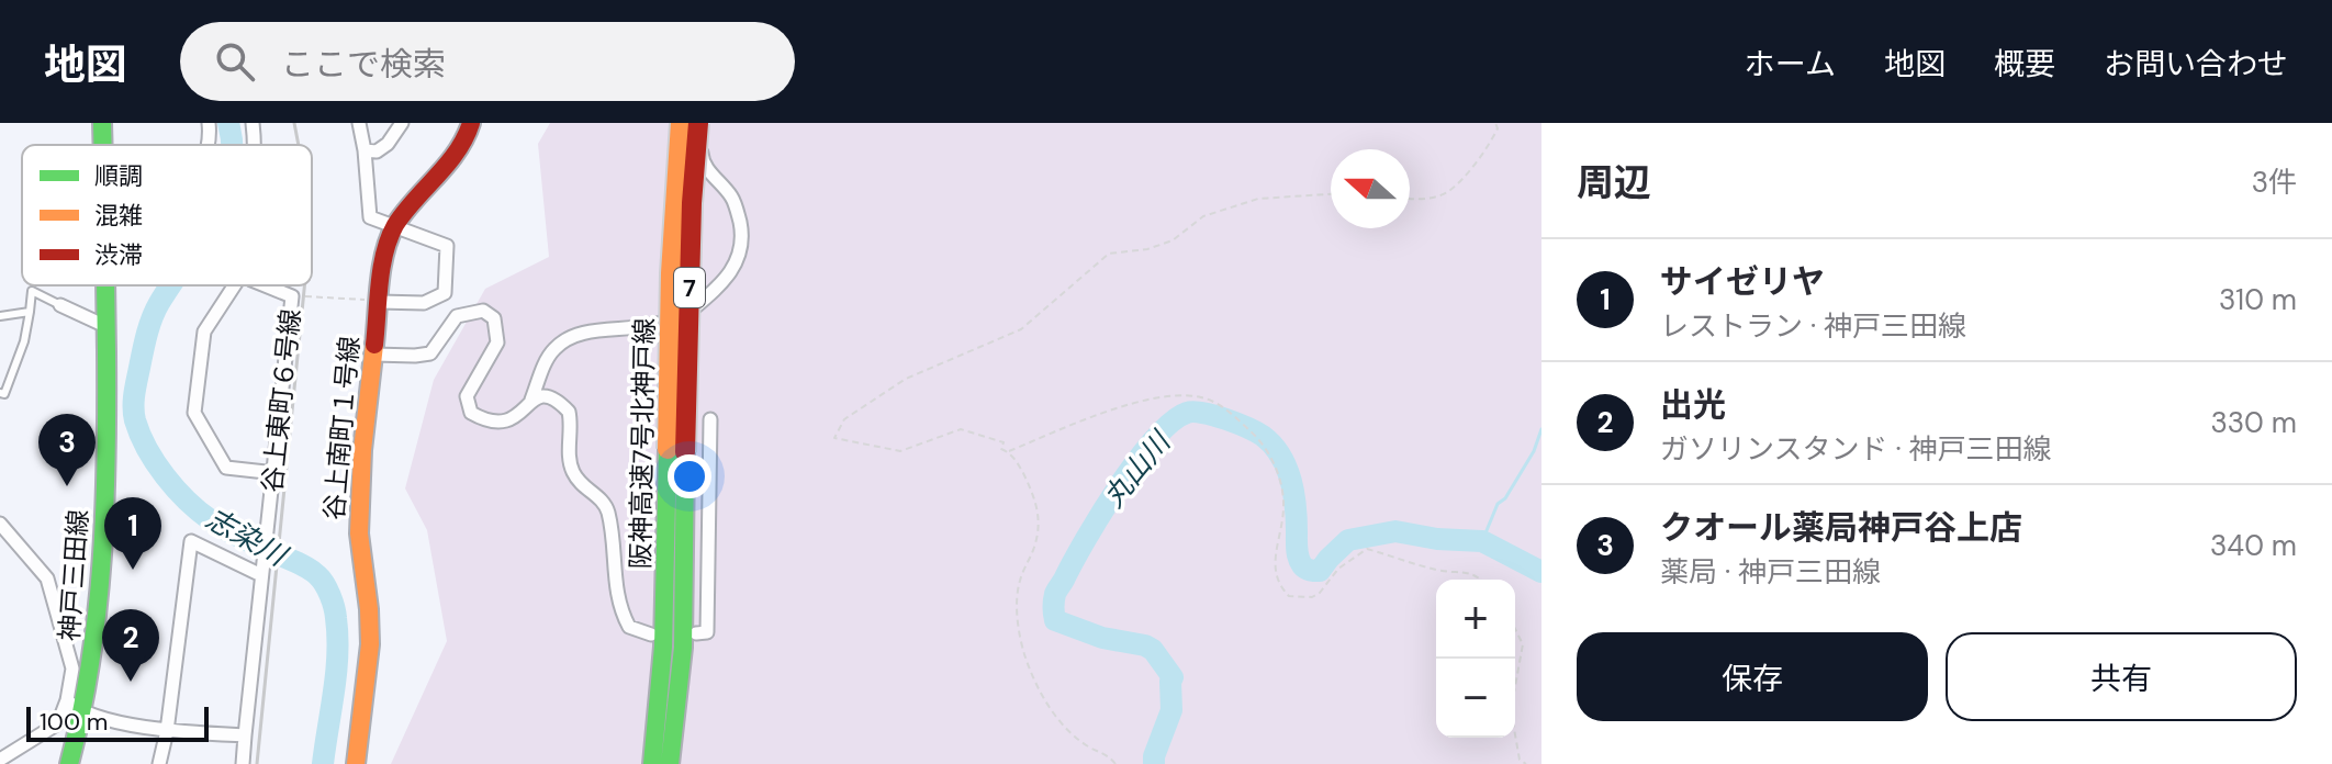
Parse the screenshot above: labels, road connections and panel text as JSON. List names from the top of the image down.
{
  "streets": {
    "main road": [
      "7",
      "谷上南町１号線",
      "阪神高速7号北神戸線",
      "神戸三田線"
    ],
    "street": ["谷上東町６号線"]
  },
  "water": ["丸山川", "志染川"],
  "legend": ["順調", "混雑", "渋滞"],
  "scale_bar": "100 m",
  "north": "left",
  "page": {
    "header": "地図",
    "search": "ここで検索",
    "nav": [
      "ホーム",
      "地図",
      "概要",
      "お問い合わせ"
    ],
    "heading": ["周辺", "3件"],
    "list": [
      {
        "mark": "1",
        "name": "サイゼリヤ",
        "note": "レストラン · 神戸三田線",
        "value": "310 m"
      },
      {
        "mark": "2",
        "name": "出光",
        "note": "ガソリンスタンド · 神戸三田線",
        "value": "330 m"
      },
      {
        "mark": "3",
        "name": "クオール薬局神戸谷上店",
        "note": "薬局 · 神戸三田線",
        "value": "340 m"
      }
    ],
    "pins": ["3", "1", "2"],
    "map_buttons": ["+", "−"],
    "buttons": ["保存", "共有"],
    "scale": "100 m"
  }
}
